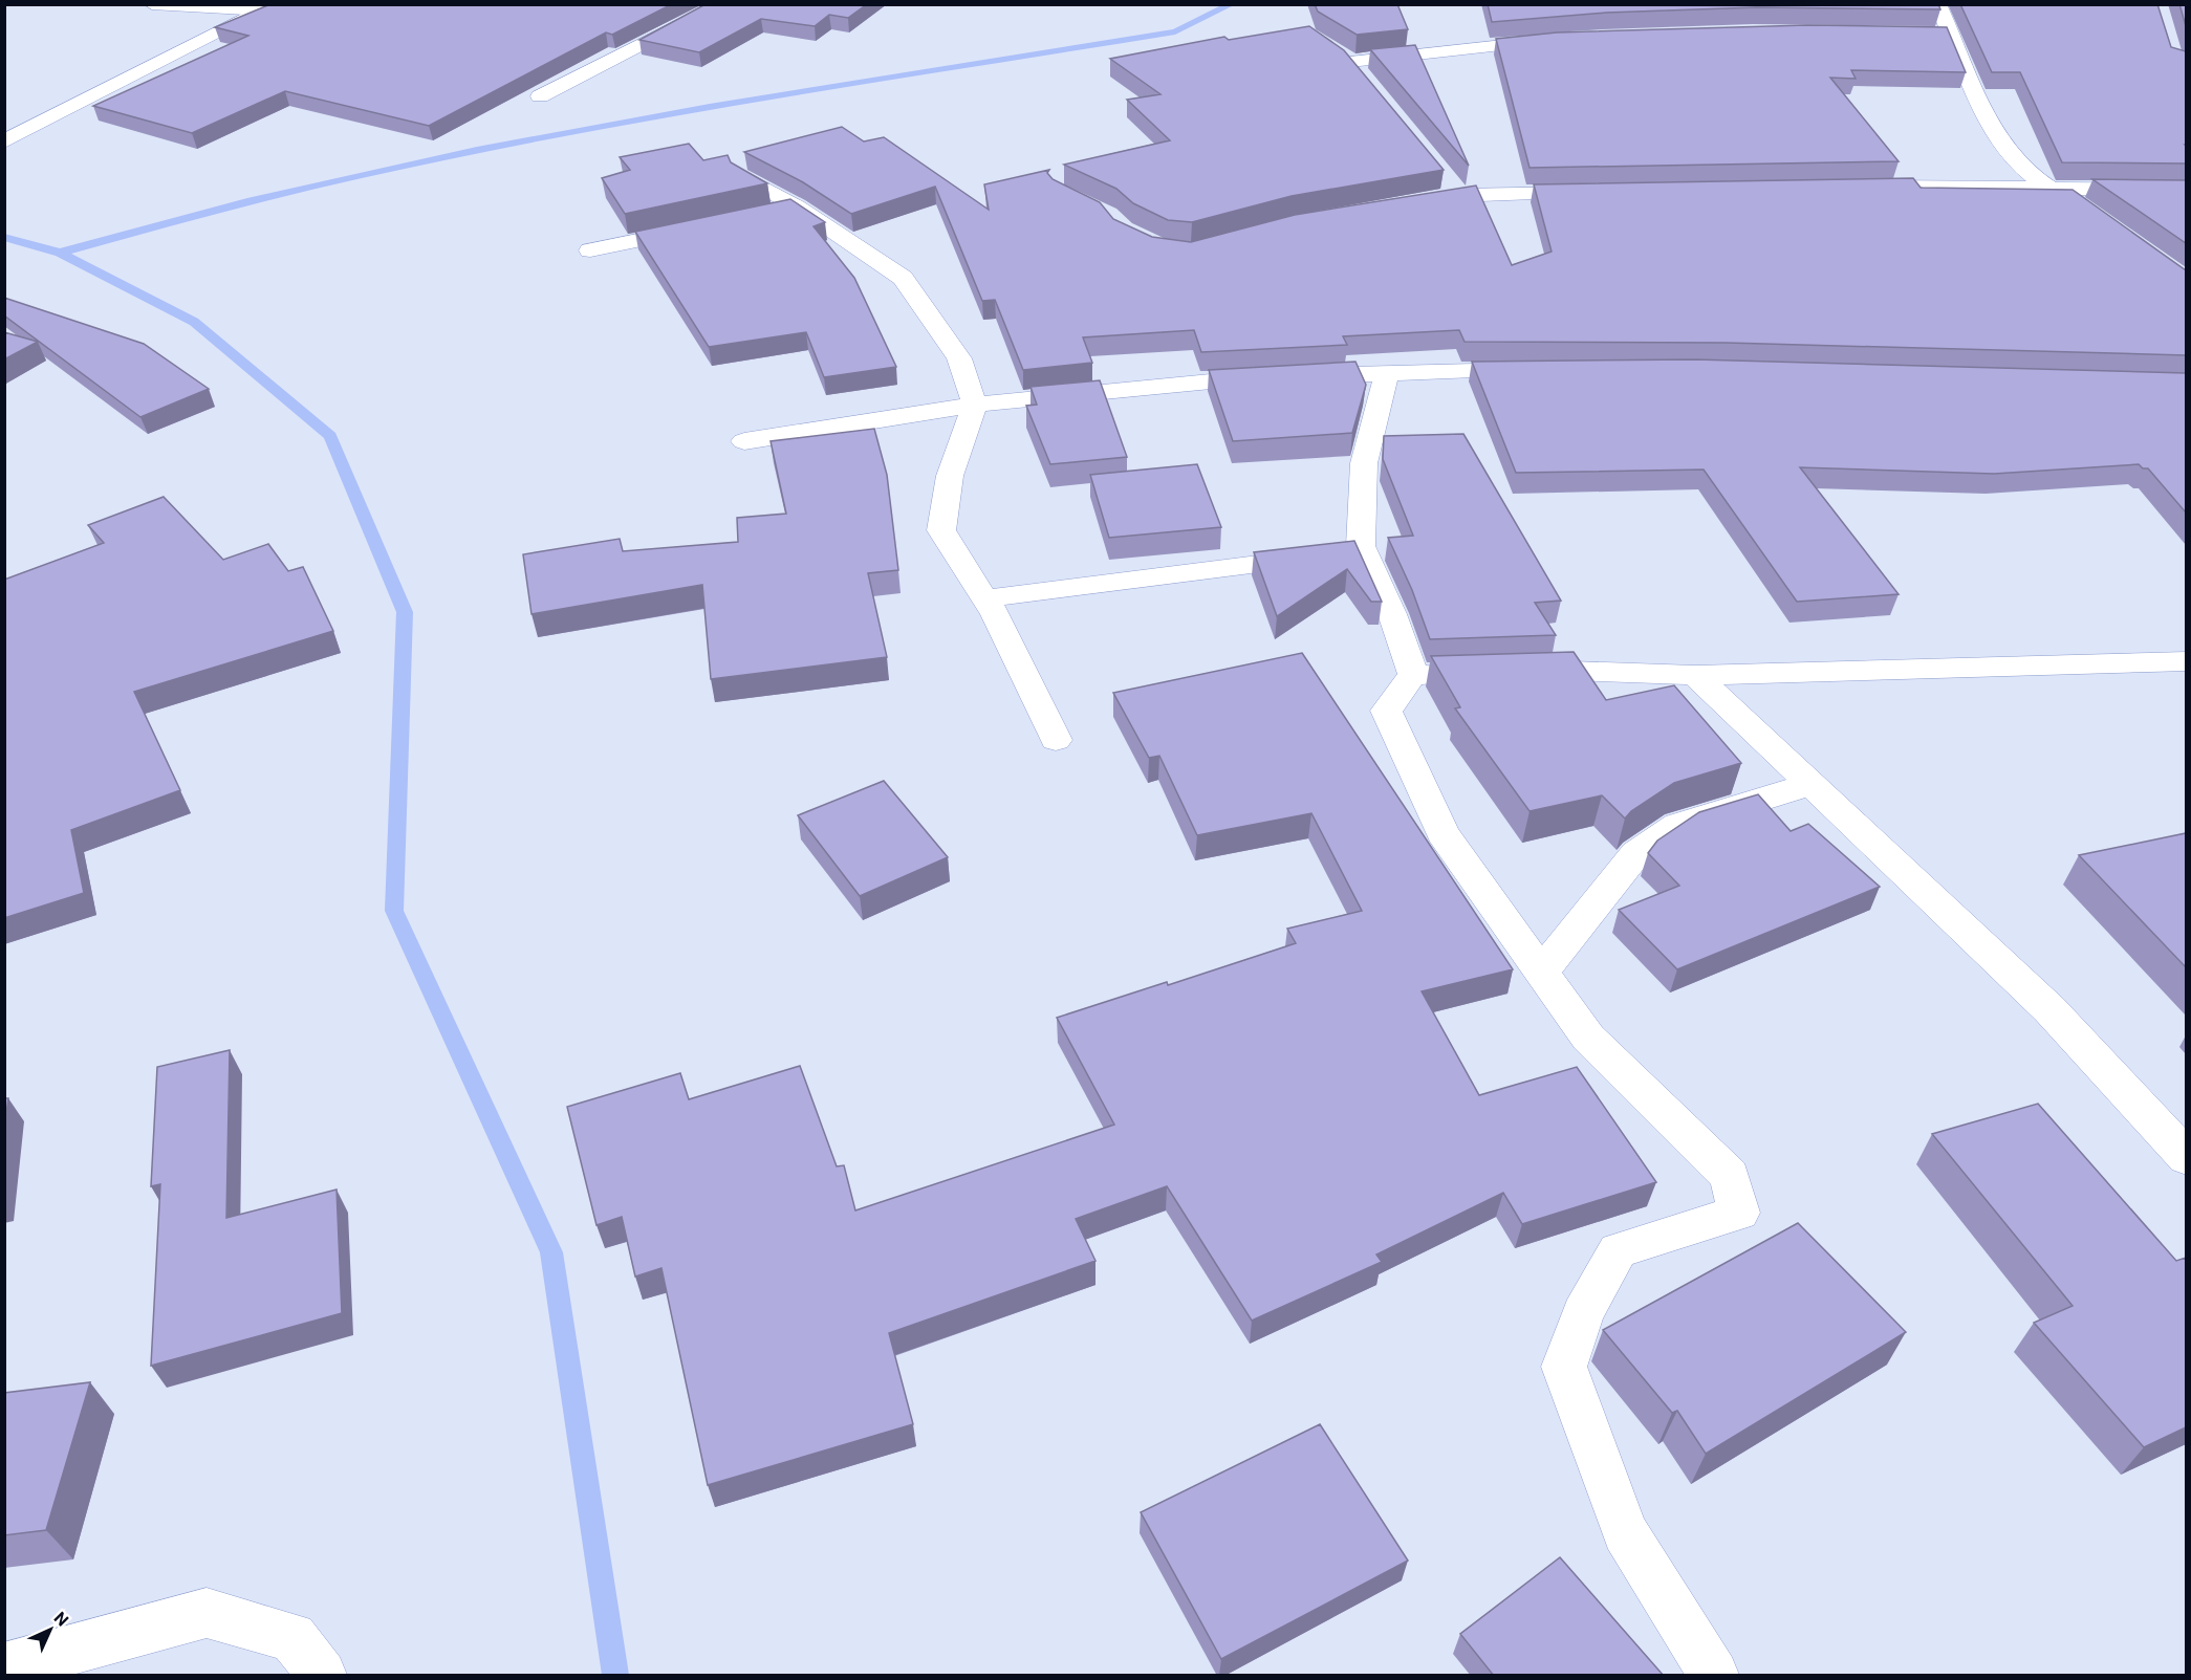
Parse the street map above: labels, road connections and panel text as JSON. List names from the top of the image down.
{
  "north": "top right"
}
